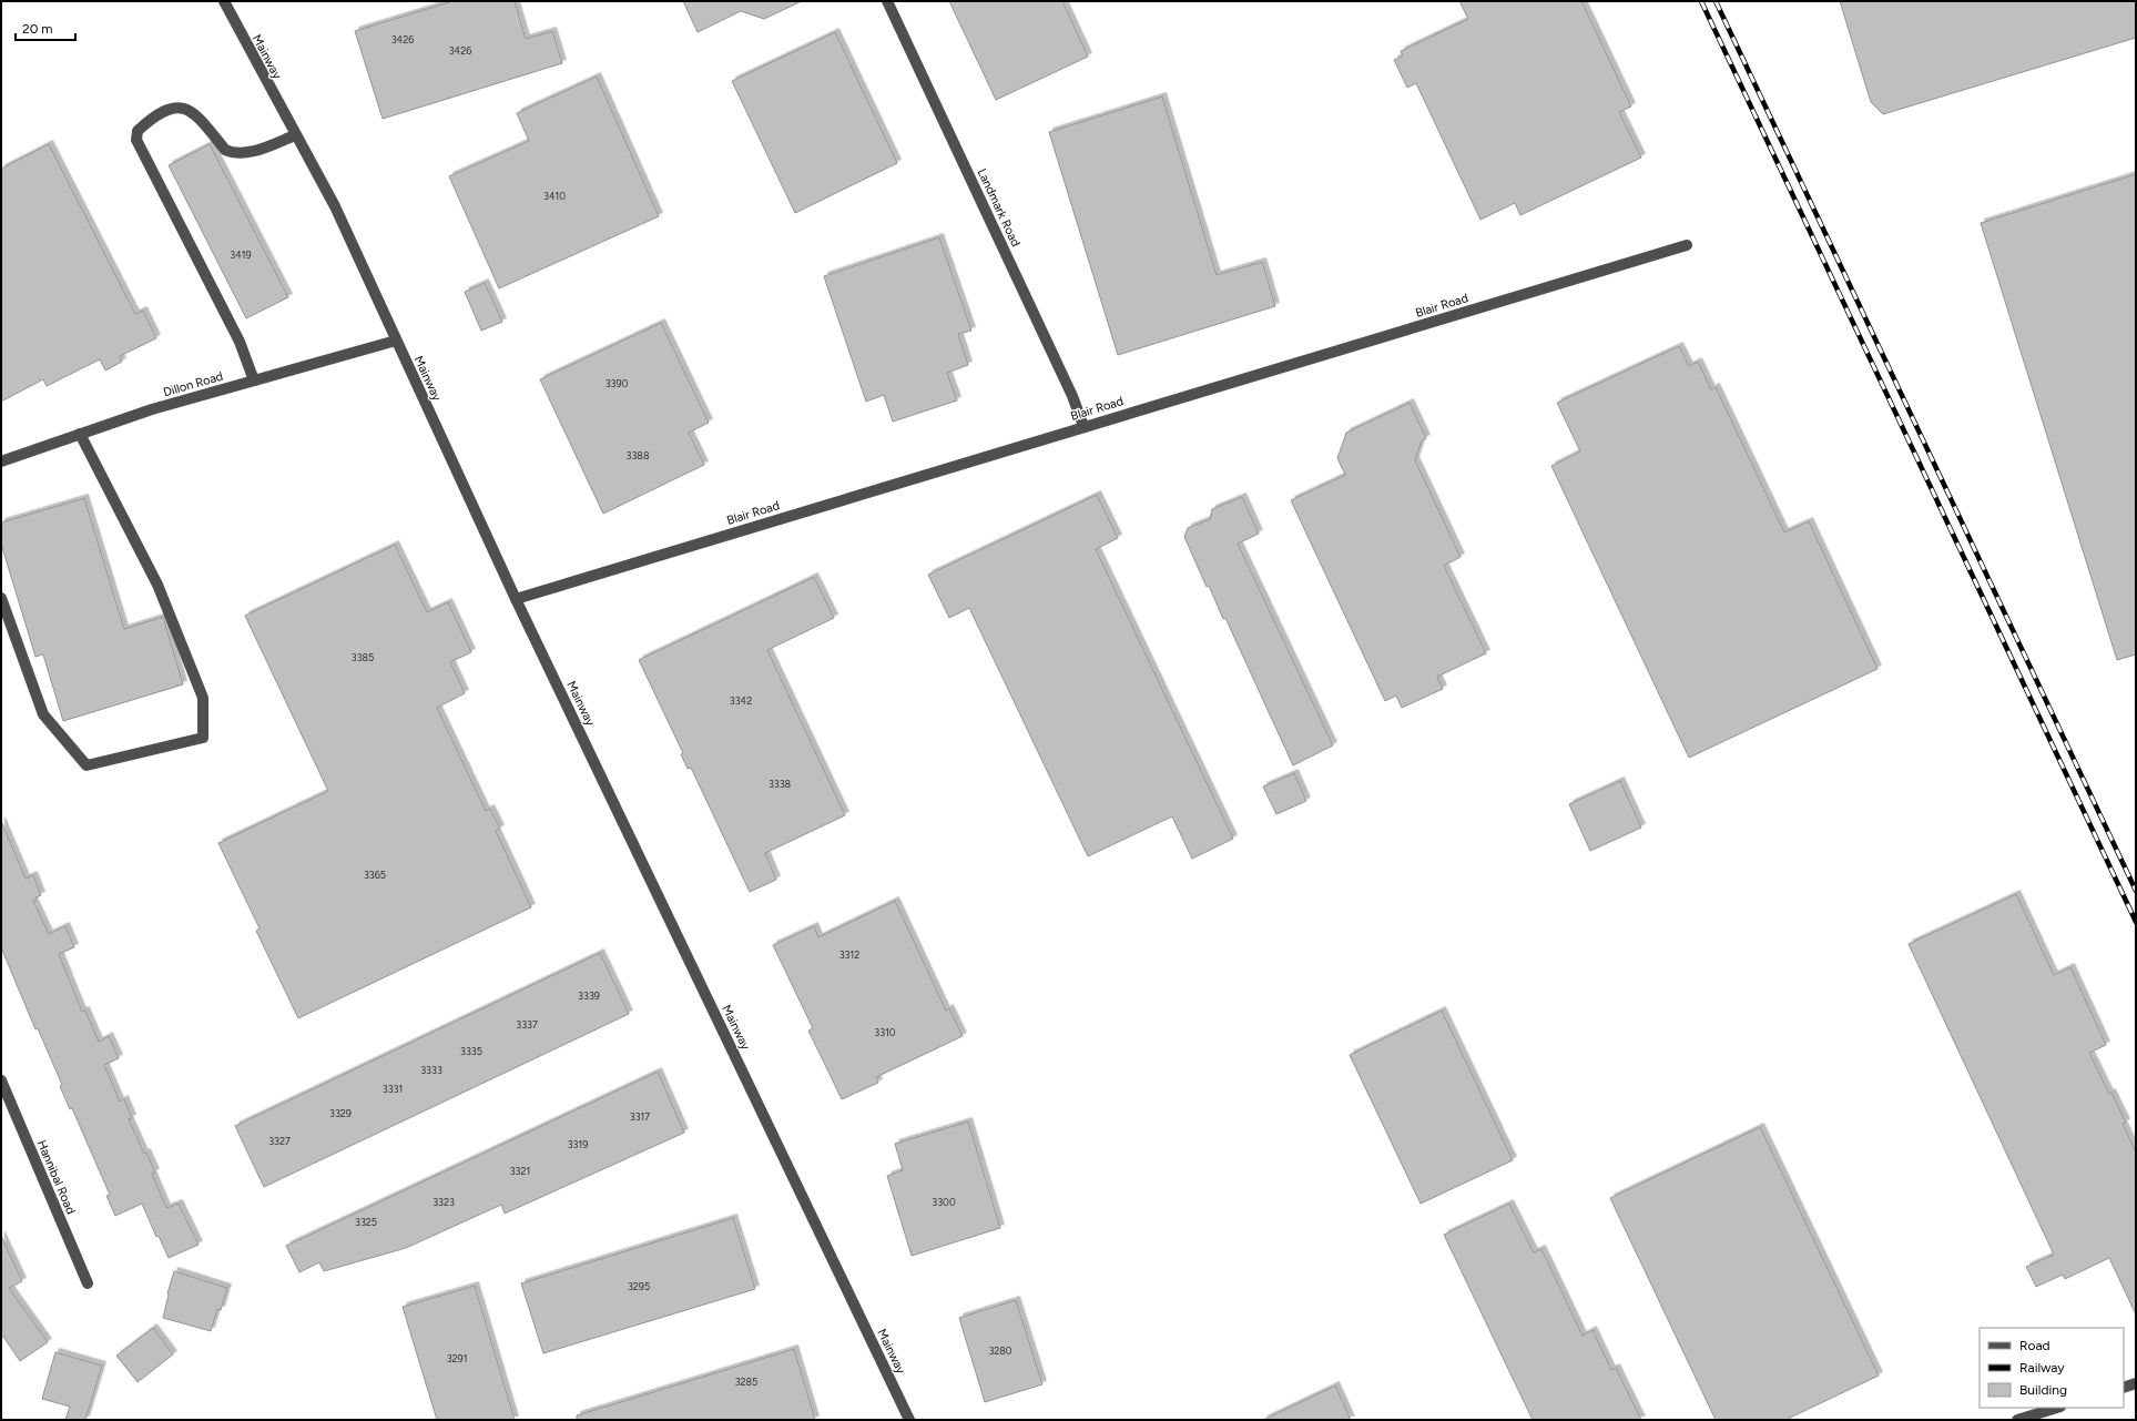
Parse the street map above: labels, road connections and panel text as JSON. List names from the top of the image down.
{
  "streets": {
    "street": [
      "Mainway",
      "Landmark Road",
      "Blair Road",
      "Dillon Road",
      "Hannibal Road"
    ]
  },
  "crossings": [
    ["Mainway", "Blair Road"],
    ["Mainway", "Dillon Road"],
    ["Landmark Road", "Blair Road"]
  ],
  "house_numbers": [
    "3426",
    "3426",
    "3410",
    "3419",
    "3390",
    "3388",
    "3385",
    "3342",
    "3338",
    "3365",
    "3312",
    "3339",
    "3337",
    "3310",
    "3335",
    "3333",
    "3331",
    "3329",
    "3317",
    "3327",
    "3319",
    "3321",
    "3323",
    "3300",
    "3325",
    "3295",
    "3280",
    "3291",
    "3285"
  ],
  "legend": ["Road", "Railway", "Building"],
  "scale_bar": "20 m"
}
